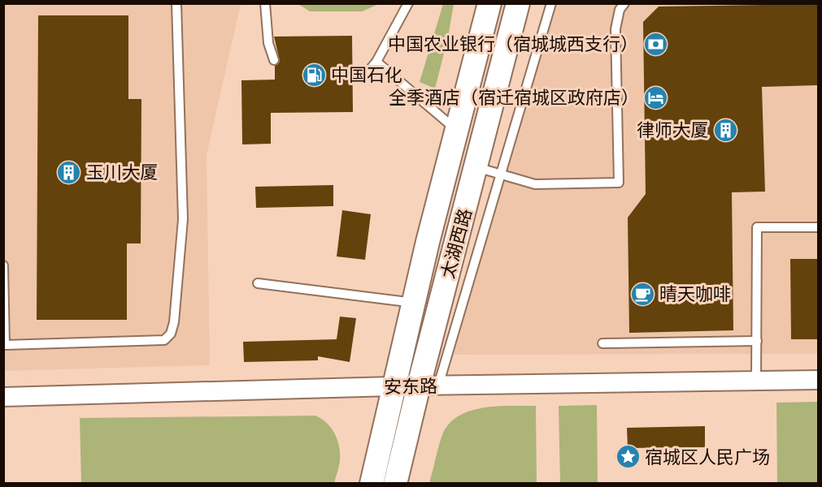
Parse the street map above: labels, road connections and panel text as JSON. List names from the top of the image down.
{
  "streets": {
    "street": ["太湖西路", "安东路"]
  },
  "crossings": [
    ["太湖西路", "安东路"]
  ],
  "places": {
    "bank": ["中国农业银行（宿城城西支行）"],
    "fuel station": ["中国石化"],
    "hotel": ["全季酒店（宿迁宿城区政府店）"],
    "building": ["律师大厦", "玉川大厦"],
    "cafe": ["晴天咖啡"],
    "place": ["宿城区人民广场"]
  }
}
